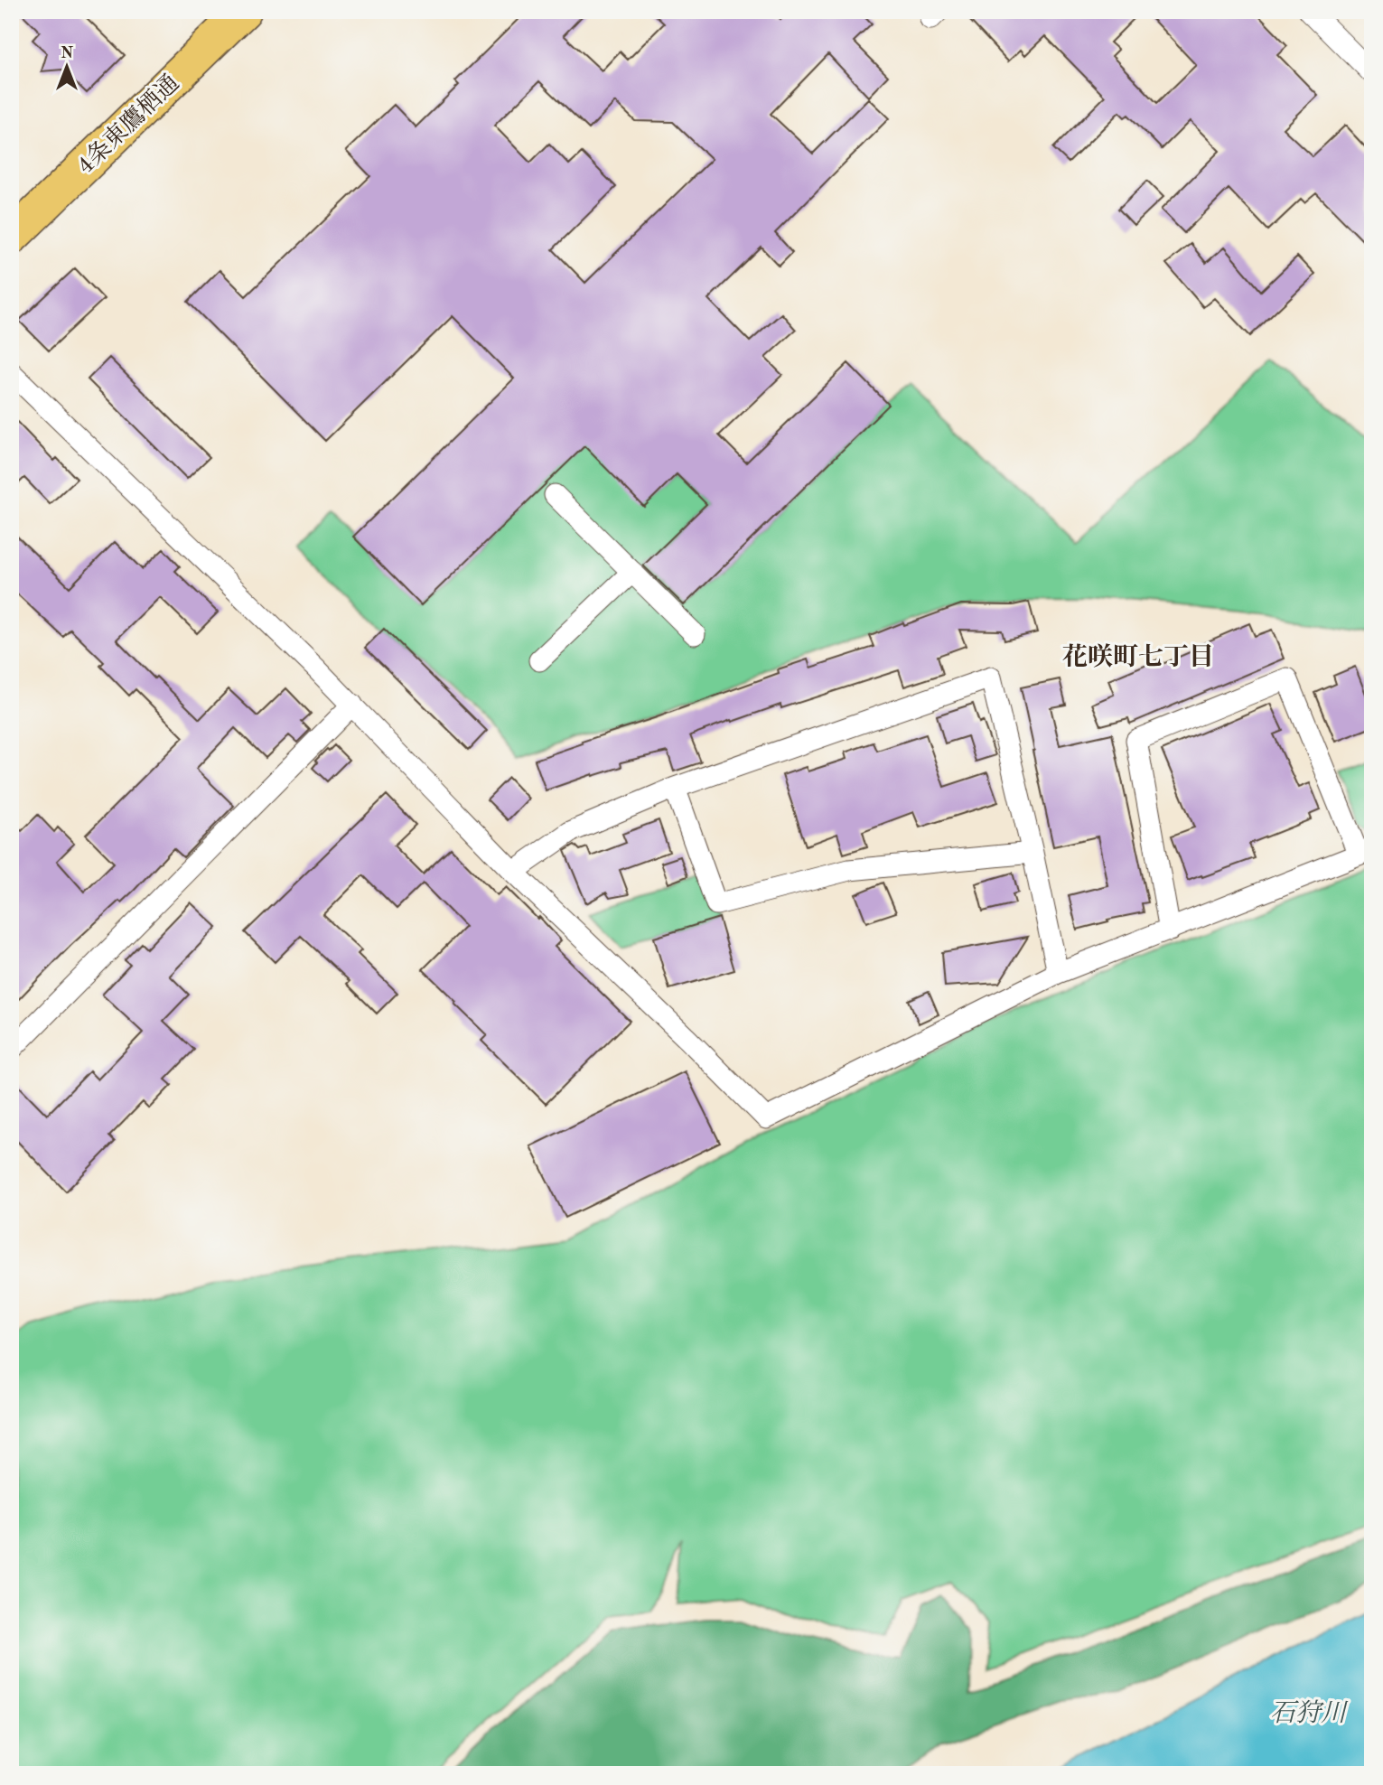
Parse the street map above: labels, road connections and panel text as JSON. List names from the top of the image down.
{
  "streets": {
    "highway": ["4条東鷹栖通"]
  },
  "districts": ["花咲町七丁目"],
  "water": ["石狩川"],
  "north": "top"
}
